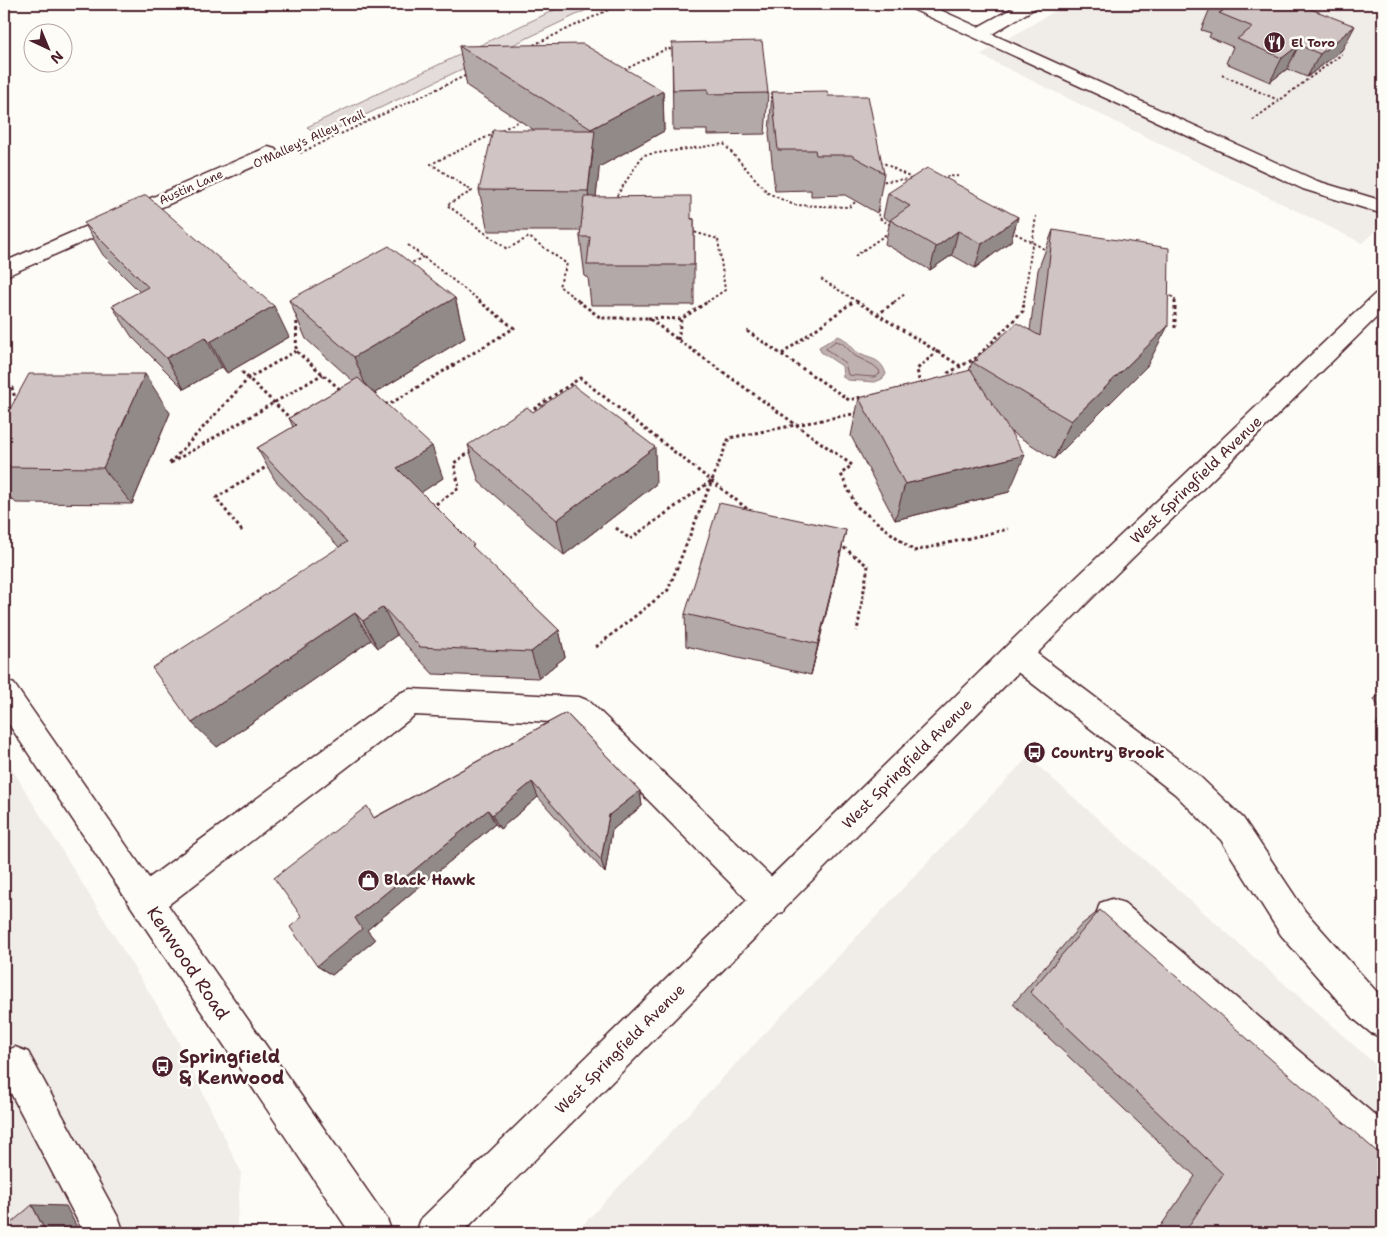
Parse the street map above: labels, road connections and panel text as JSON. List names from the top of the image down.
{
  "streets": {
    "main road": ["Austin Lane", "West Springfield Avenue", "Kenwood Road"],
    "path": ["O'Malley's Alley Trail"]
  },
  "places": {
    "restaurant": ["El Toro"],
    "bus stop": ["Country Brook", "Springfield & Kenwood"],
    "shop": ["Black Hawk"]
  },
  "north": "bottom right"
}
